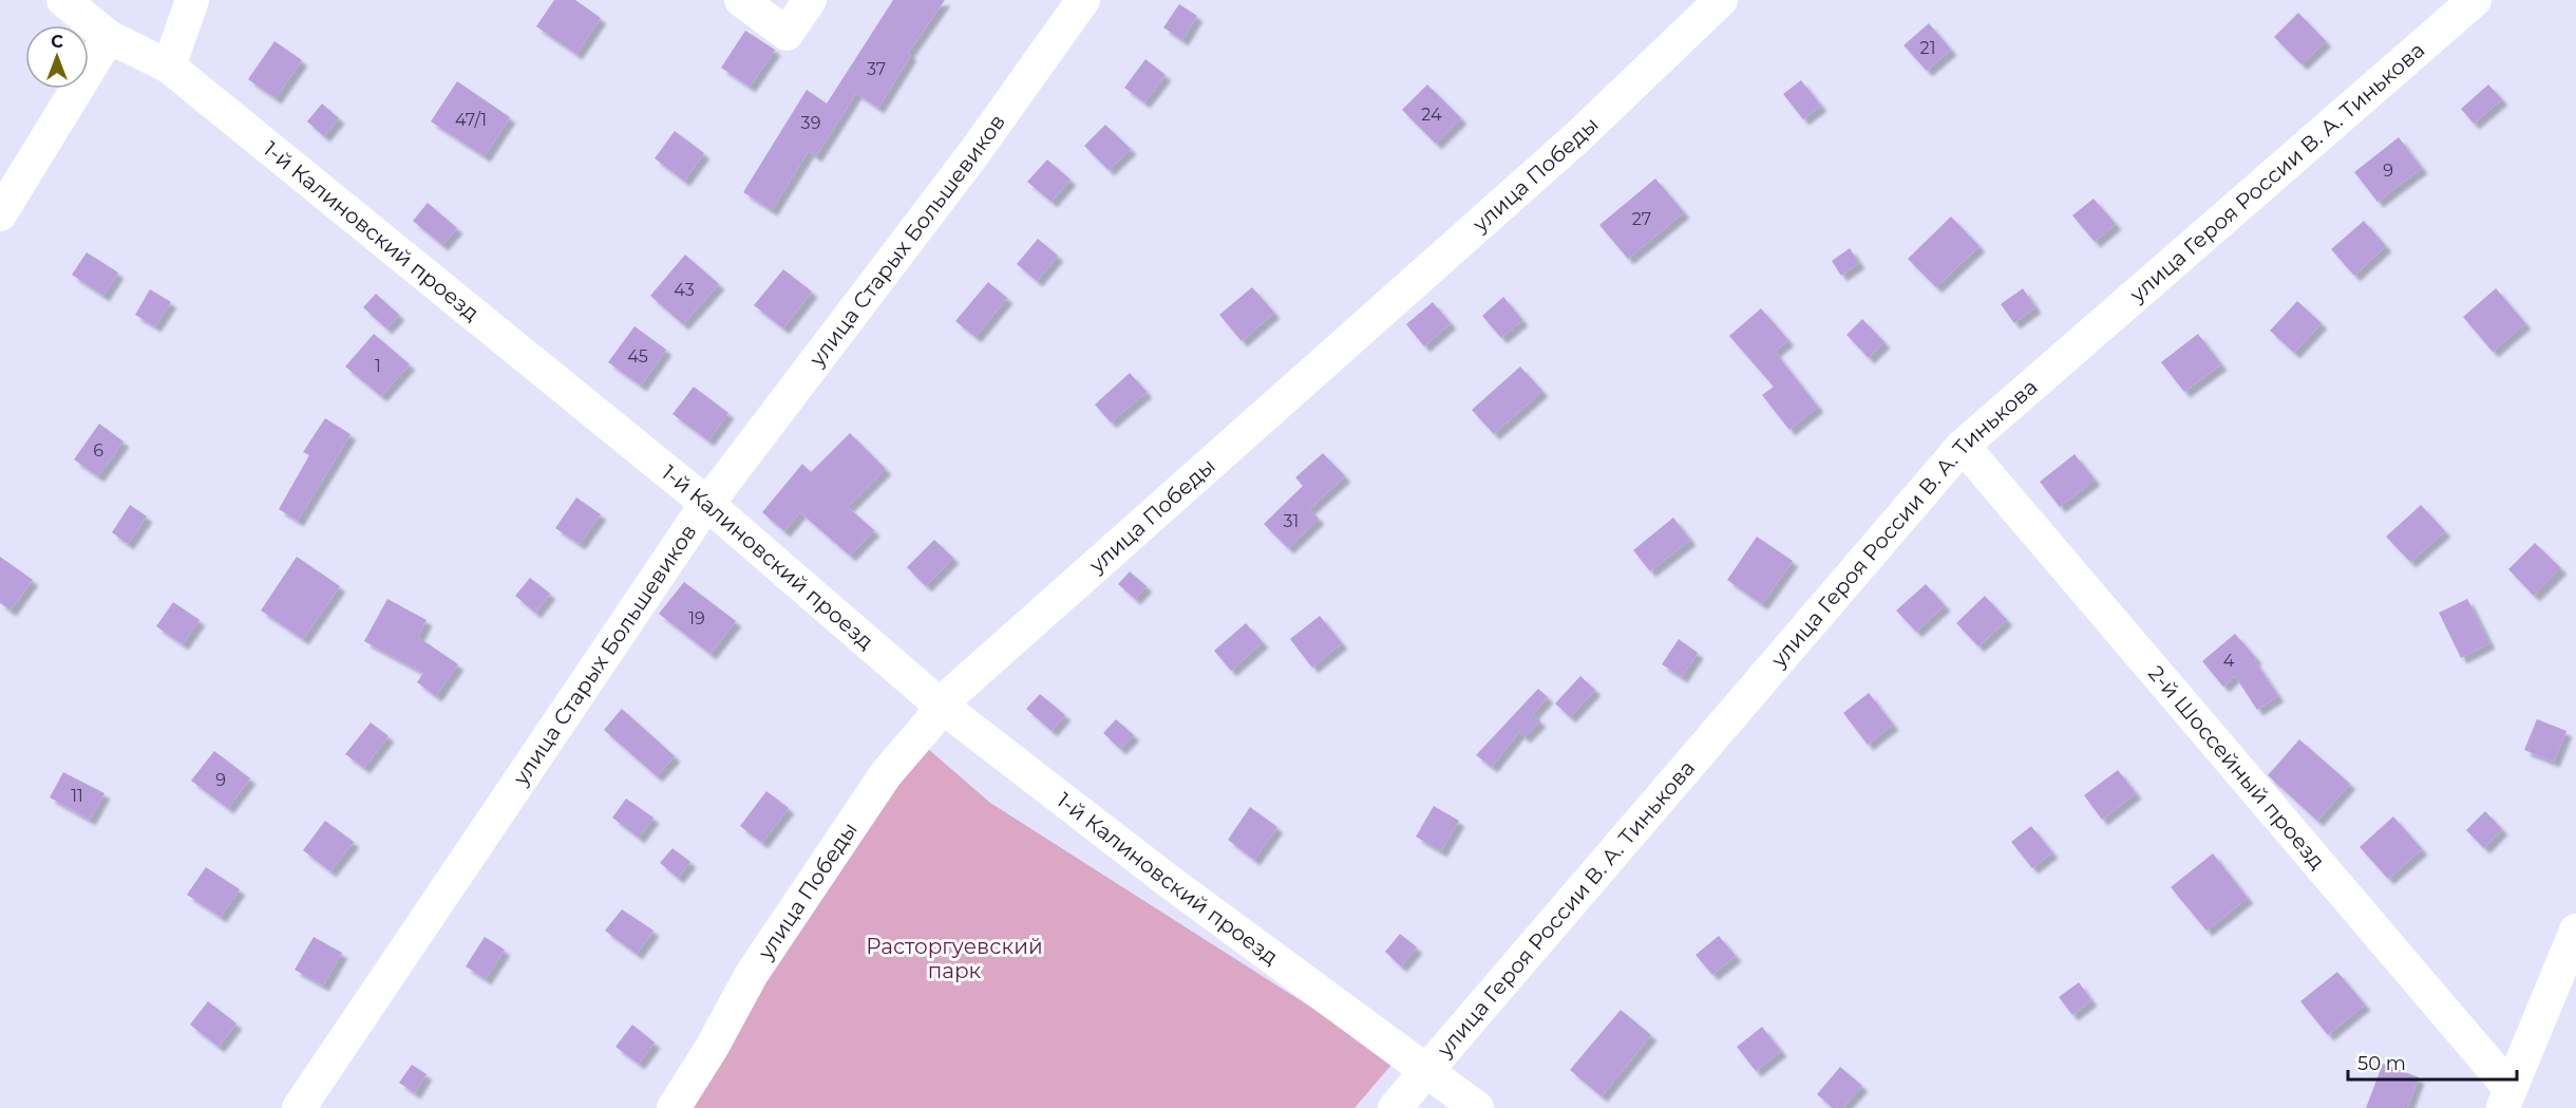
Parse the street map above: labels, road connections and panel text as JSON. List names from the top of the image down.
{
  "streets": {
    "street": [
      "улица Героя России В. А. Тинькова",
      "улица Победы",
      "1-й Калиновский проезд",
      "улица Старых Большевиков",
      "2-й Шоссейный проезд"
    ]
  },
  "crossings": [
    ["улица Героя России В. А. Тинькова", "1-й Калиновский проезд"],
    ["улица Героя России В. А. Тинькова", "2-й Шоссейный проезд"],
    ["улица Победы", "1-й Калиновский проезд"],
    ["1-й Калиновский проезд", "улица Старых Большевиков"]
  ],
  "parks": ["Расторгуевский парк"],
  "house_numbers": [
    "21",
    "37",
    "24",
    "47/1",
    "39",
    "9",
    "27",
    "43",
    "45",
    "1",
    "6",
    "31",
    "19",
    "4",
    "9",
    "11"
  ],
  "scale_bar": "50 m",
  "north": "top"
}
